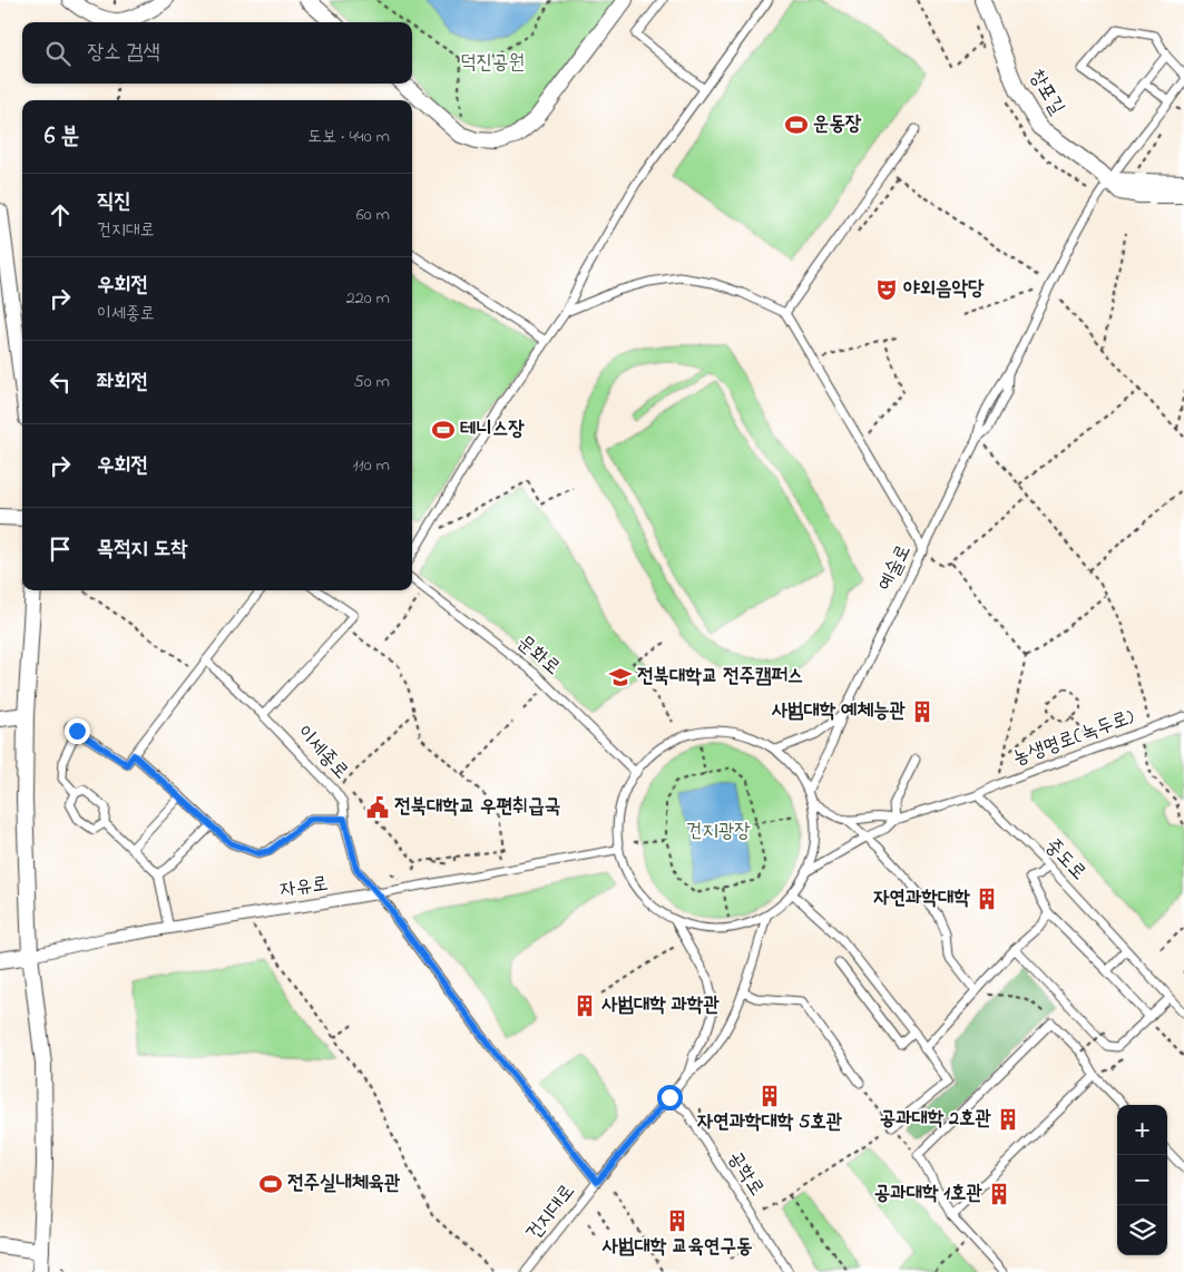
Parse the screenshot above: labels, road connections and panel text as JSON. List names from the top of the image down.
{
  "streets": {
    "street": ["창포길", "자유로"],
    "lane": [
      "예술로",
      "문화로",
      "농생명로(녹두로)",
      "이세종로",
      "중도로",
      "공학로",
      "건지대로"
    ]
  },
  "crossings": [
    ["창포길", "예술로"],
    ["농생명로(녹두로)", "중도로"],
    ["이세종로", "자유로"],
    ["이세종로", "건지대로"],
    ["공학로", "건지대로"]
  ],
  "parks": ["덕진공원", "건지광장"],
  "places": {
    "sports": ["운동장", "테니스장", "전주실내체육관"],
    "theatre": ["야외음악당"],
    "school or university": ["전북대학교 전주캠퍼스"],
    "building": [
      "사범대학 예체능관",
      "자연과학대학",
      "사범대학 과학관",
      "자연과학대학 5호관",
      "공과대학 2호관",
      "공과대학 1호관",
      "사범대학 교육연구동"
    ],
    "public building": ["전북대학교 우편취급국"]
  },
  "page": {
    "search": "장소 검색",
    "heading": ["6 분", "도보 · 440 m"],
    "list": [
      ["직진", "건지대로", "60 m"],
      ["우회전", "이세종로", "220 m"],
      ["좌회전", "50 m"],
      ["우회전", "110 m"],
      "목적지 도착"
    ],
    "map_buttons": ["+", "−"]
  }
}
